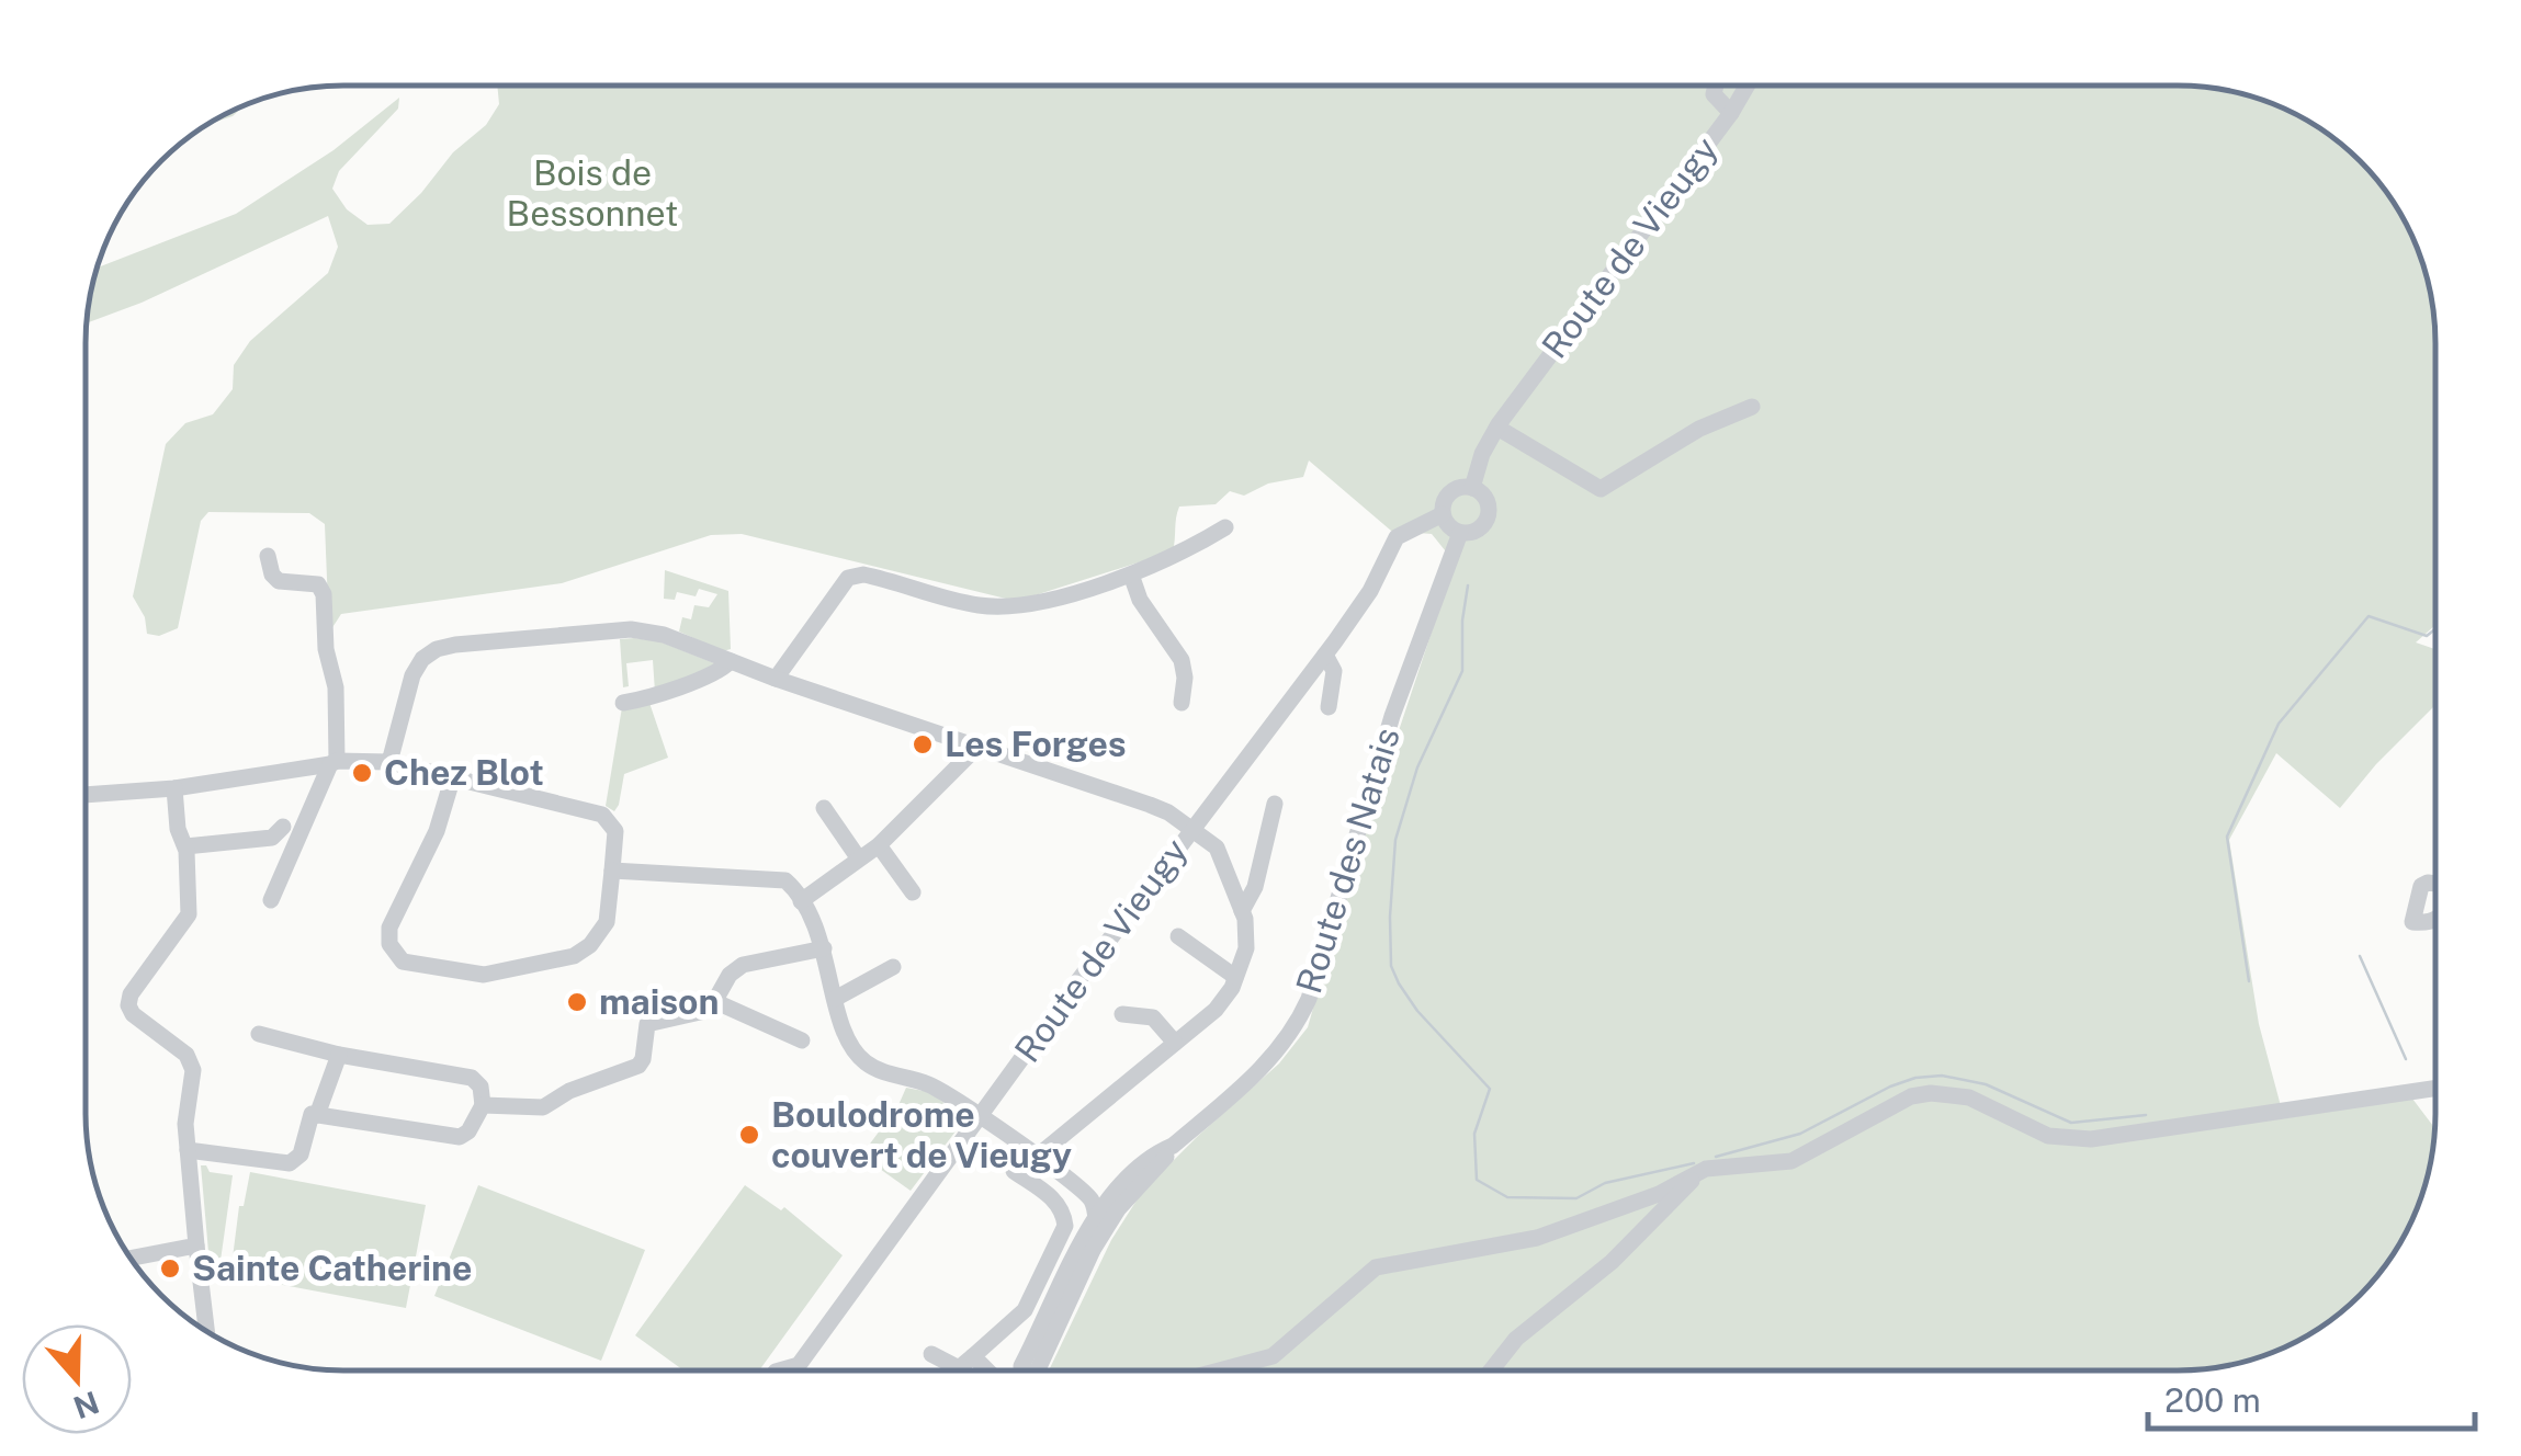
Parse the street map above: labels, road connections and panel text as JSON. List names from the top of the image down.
{
  "streets": {
    "street": ["Route de Vieugy", "Route des Natais"]
  },
  "crossings": [
    ["Route de Vieugy", "Route des Natais"]
  ],
  "parks": ["Bois de Bessonnet"],
  "places": [
    "Les Forges",
    "Chez Blot",
    "maison",
    "Boulodrome couvert de Vieugy",
    "Sainte Catherine"
  ],
  "scale_bar": "200 m",
  "north": "bottom"
}
